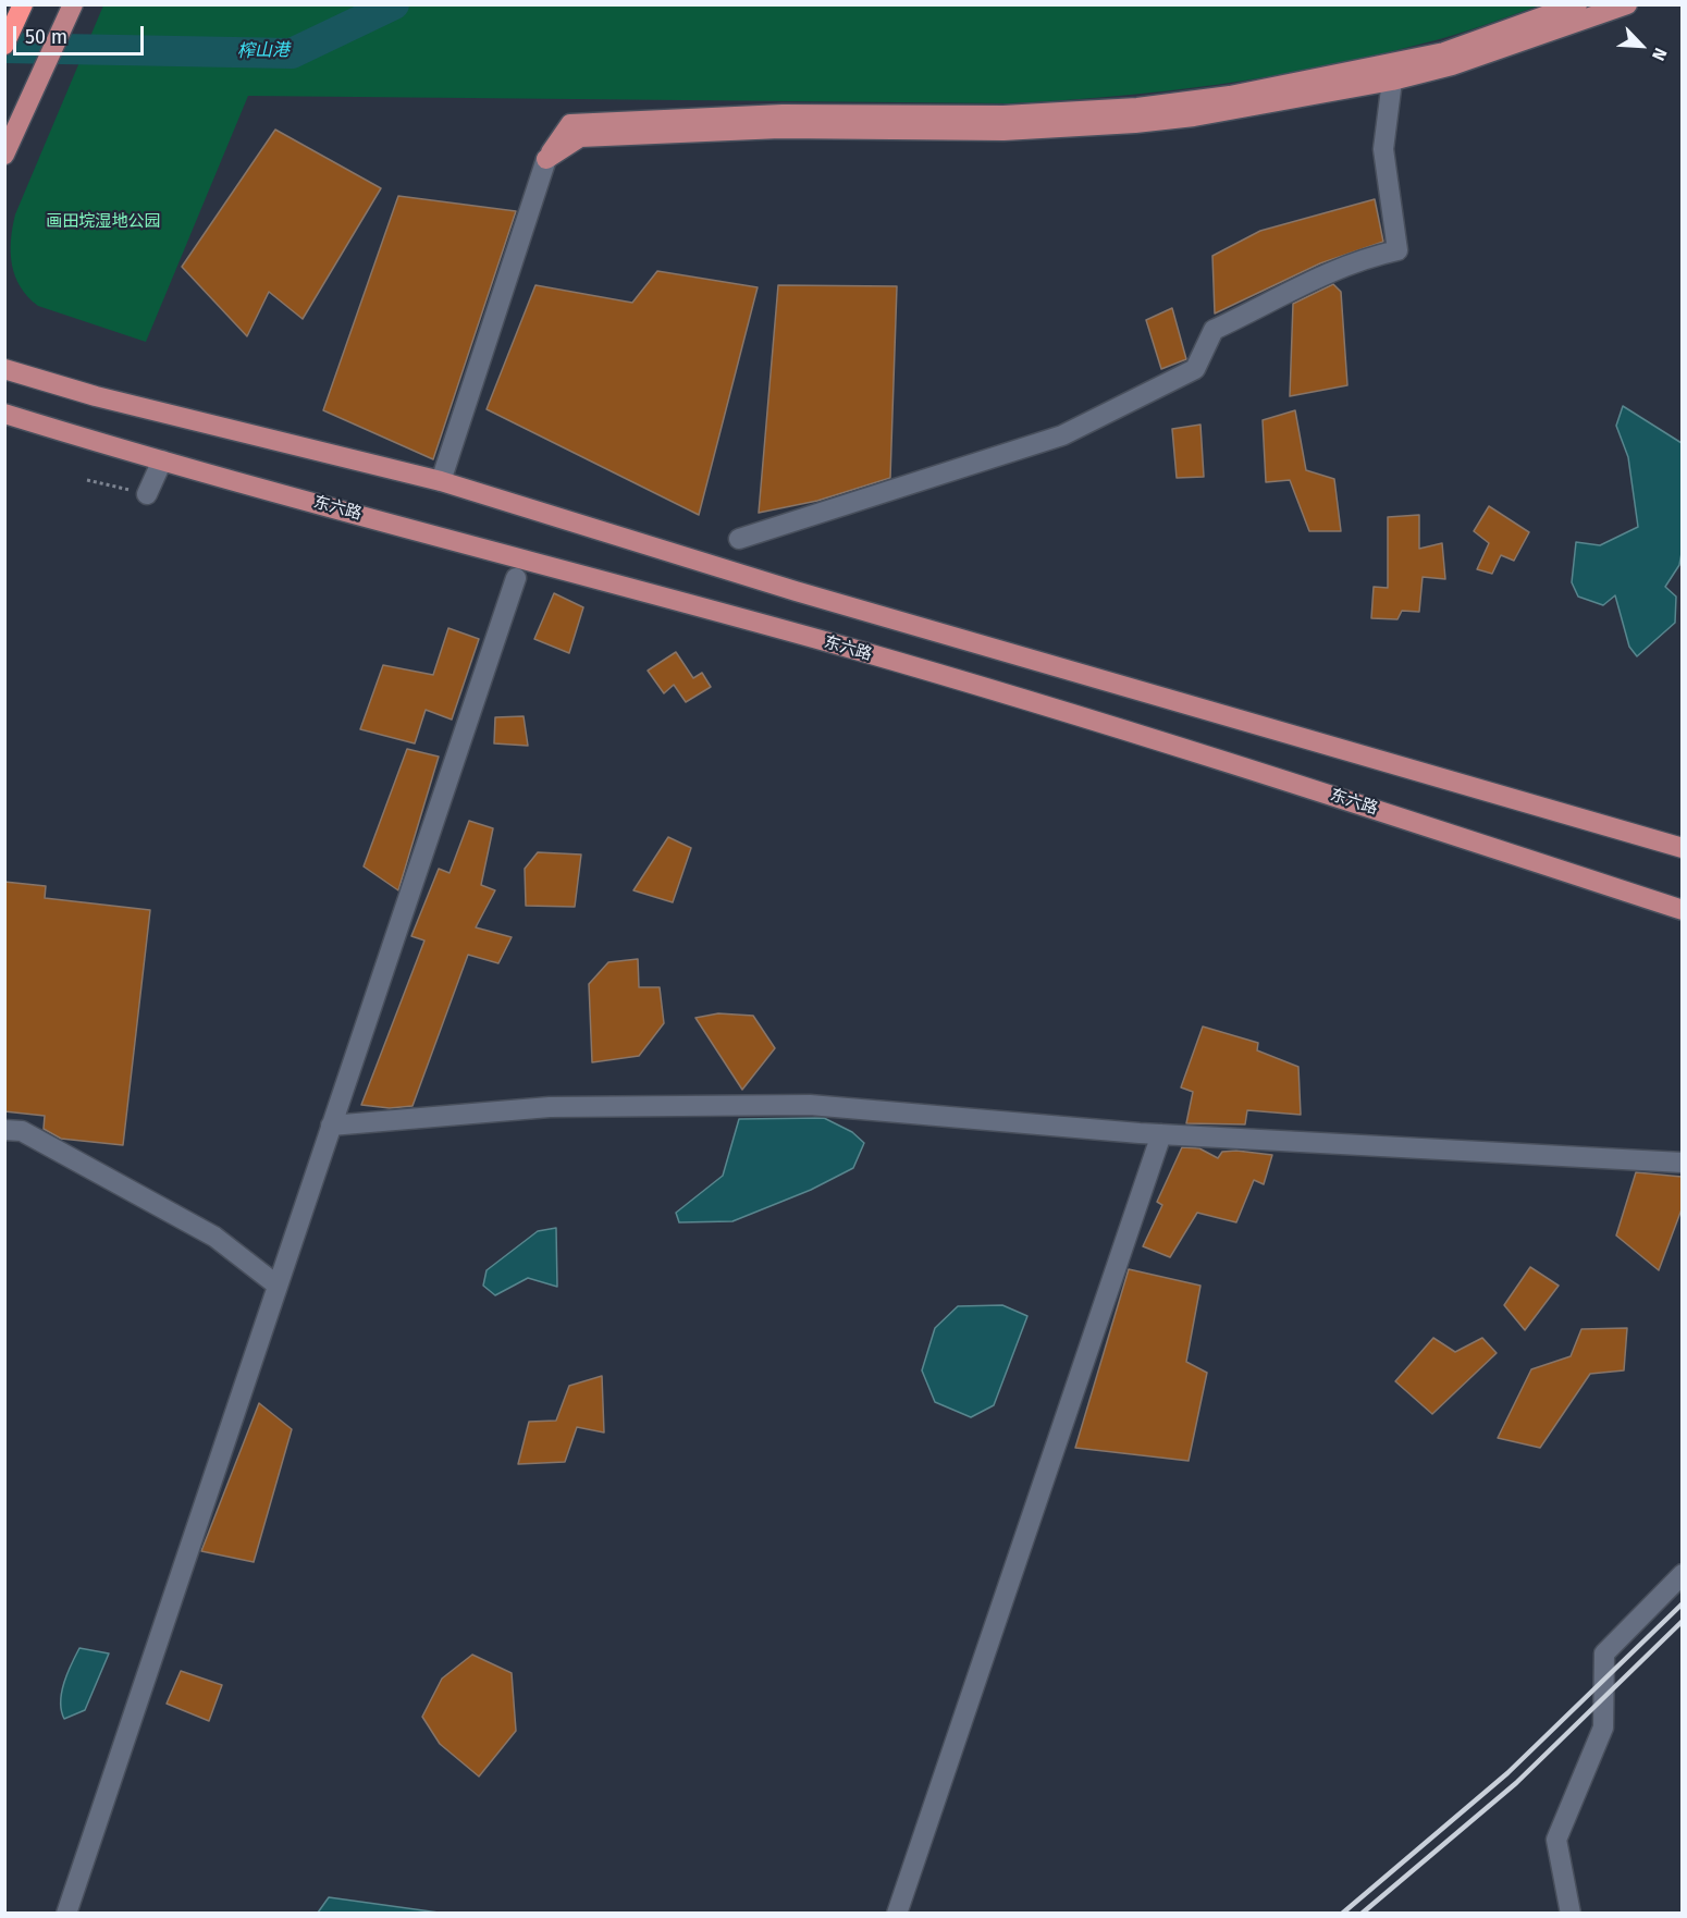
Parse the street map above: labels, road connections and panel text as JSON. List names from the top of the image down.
{
  "streets": {
    "main road": ["东六路"]
  },
  "water": ["榨山港"],
  "parks": ["画田垸湿地公园"],
  "scale_bar": "50 m",
  "north": "bottom right"
}
